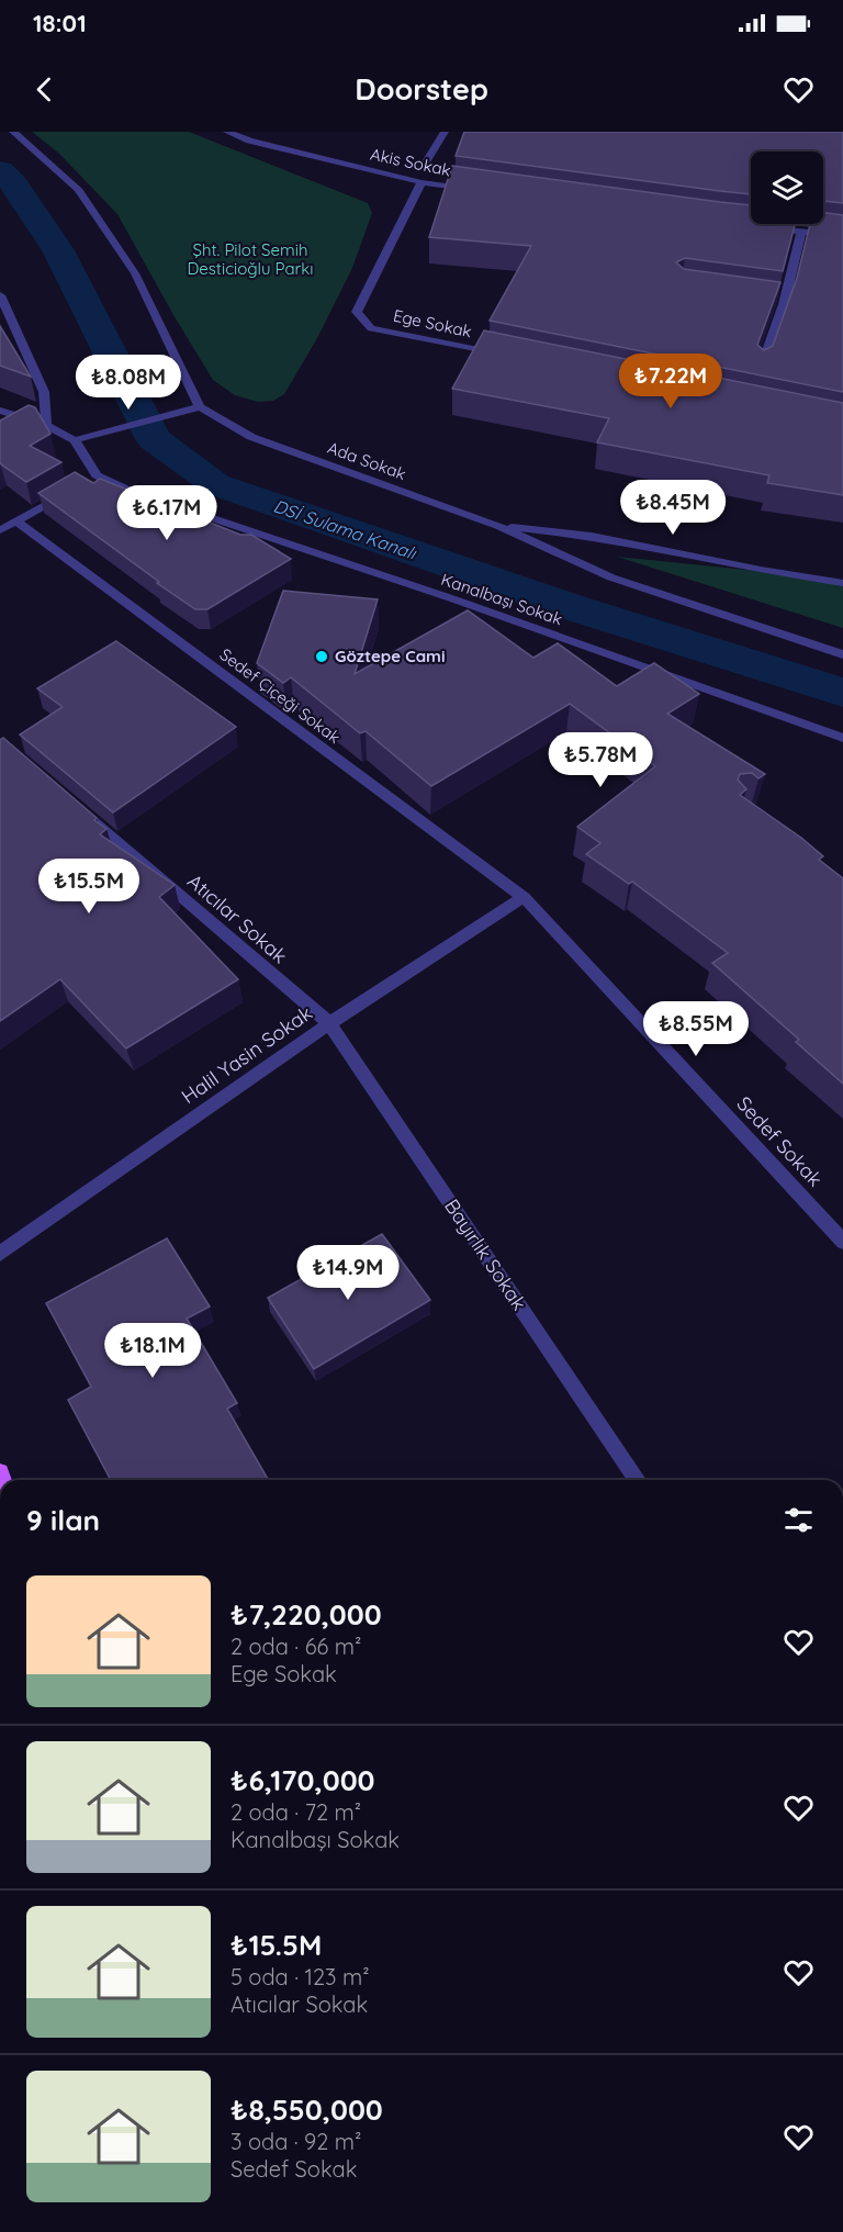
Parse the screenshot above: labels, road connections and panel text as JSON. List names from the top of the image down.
{
  "streets": {
    "street": [
      "Akis Sokak",
      "Ege Sokak",
      "Ada Sokak",
      "Kanalbaşı Sokak",
      "Sedef Çiçeği Sokak",
      "Atıcılar Sokak",
      "Halil Yasin Sokak",
      "Sedef Sokak",
      "Bayırlık Sokak"
    ]
  },
  "crossings": [
    ["Akis Sokak", "Ege Sokak"],
    ["Sedef Çiçeği Sokak", "Halil Yasin Sokak"],
    ["Sedef Çiçeği Sokak", "Sedef Sokak"],
    ["Atıcılar Sokak", "Halil Yasin Sokak"],
    ["Atıcılar Sokak", "Bayırlık Sokak"],
    ["Halil Yasin Sokak", "Sedef Sokak"],
    ["Halil Yasin Sokak", "Bayırlık Sokak"]
  ],
  "water": ["DSİ Sulama Kanalı"],
  "parks": ["Şht. Pilot Semih Desticioğlu Parkı"],
  "places": ["Göztepe Cami"],
  "page": {
    "status": "18:01",
    "header": "Doorstep",
    "price": [
      "₺7.22M",
      "₺8.08M",
      "₺8.45M",
      "₺6.17M",
      "₺5.78M",
      "₺15.5M",
      "₺8.55M",
      "₺14.9M",
      "₺18.1M"
    ],
    "heading": "9 ilan",
    "list": [
      {
        "name": "₺7,220,000",
        "note": "2 oda · 66 m² · Ege Sokak"
      },
      {
        "name": "₺6,170,000",
        "note": "2 oda · 72 m² · Kanalbaşı Sokak"
      },
      {
        "name": "₺15.5M",
        "note": "5 oda · 123 m² · Atıcılar Sokak"
      },
      {
        "name": "₺8,550,000",
        "note": "3 oda · 92 m² · Sedef Sokak"
      }
    ]
  }
}
